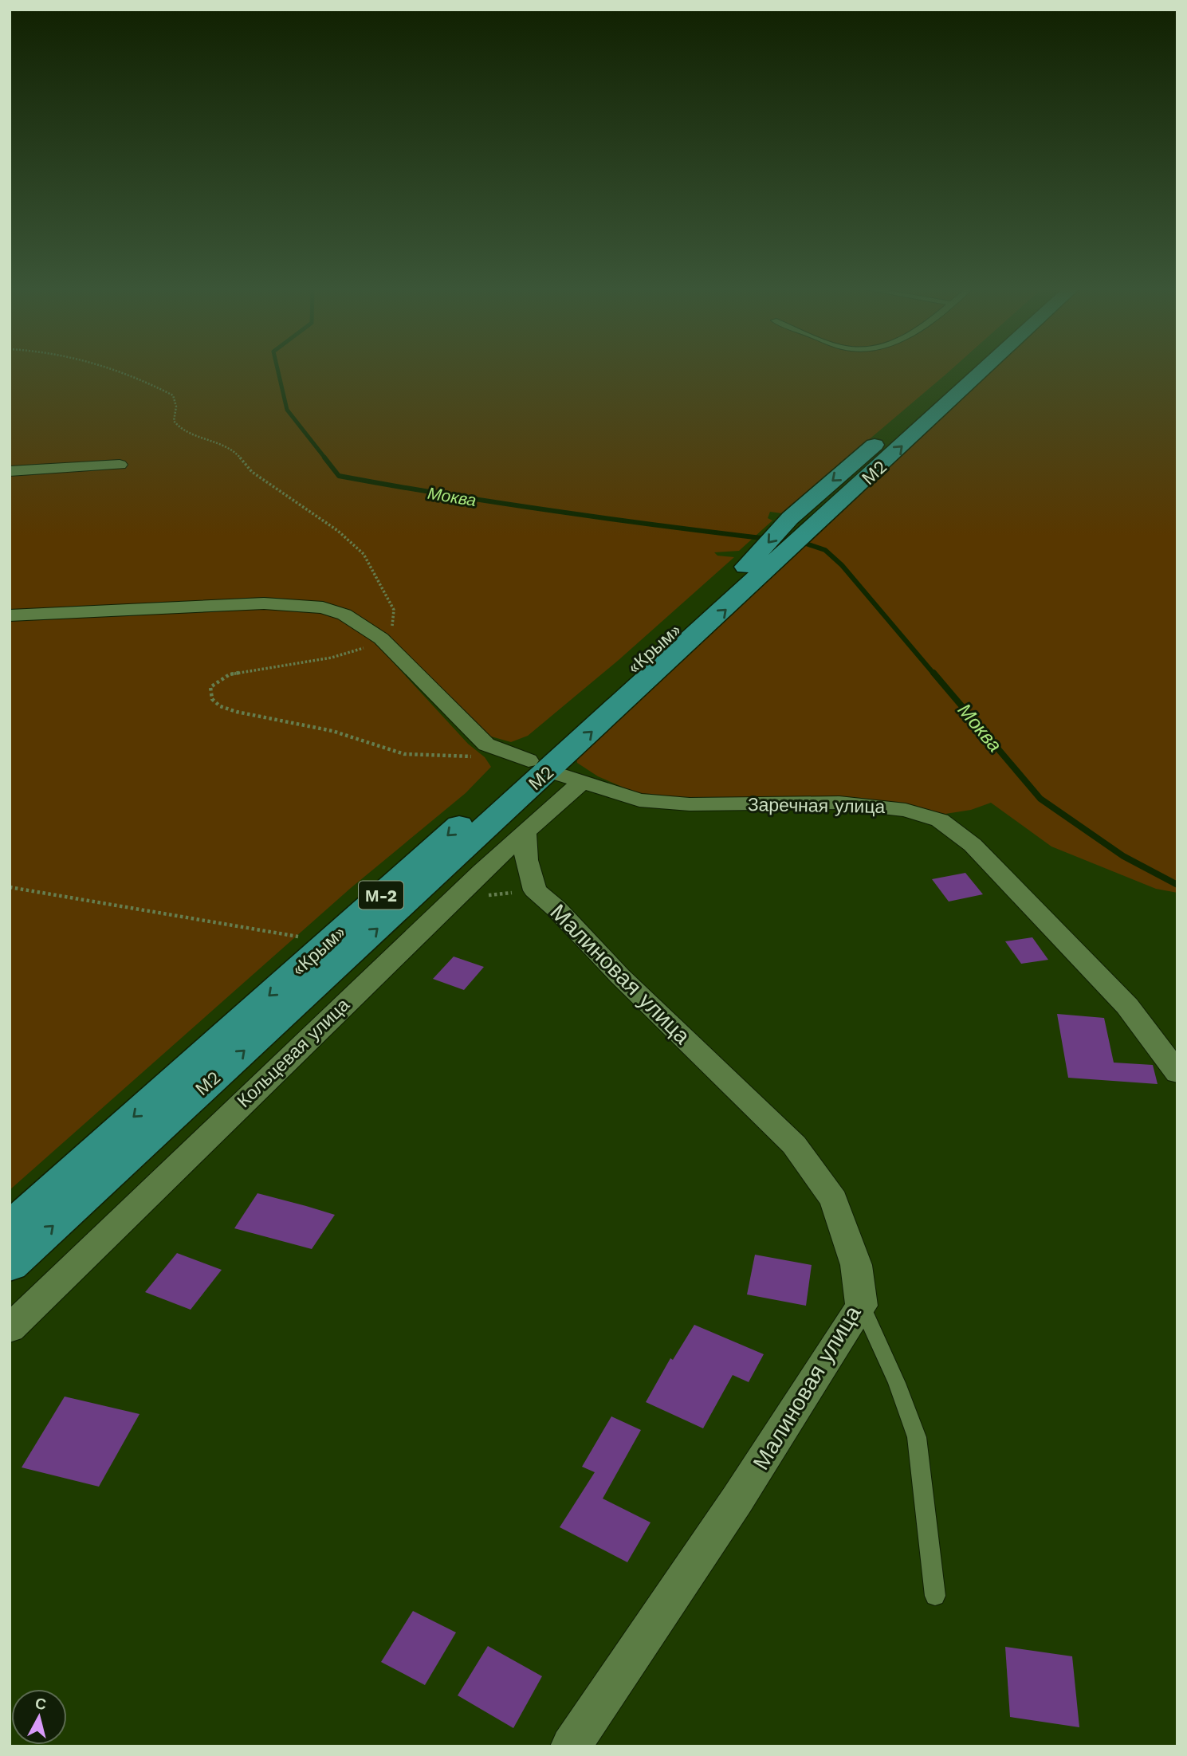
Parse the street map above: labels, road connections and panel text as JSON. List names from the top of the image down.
{
  "streets": {
    "highway": ["М2", "«Крым»", "М-2"],
    "street": ["Заречная улица", "Малиновая улица", "Кольцевая улица"]
  },
  "crossings": [
    ["М2", "Заречная улица"],
    ["Заречная улица", "Кольцевая улица"],
    ["Малиновая улица", "Кольцевая улица"]
  ],
  "one_way": ["М2", "«Крым»"],
  "water": ["Моква"],
  "north": "top"
}
